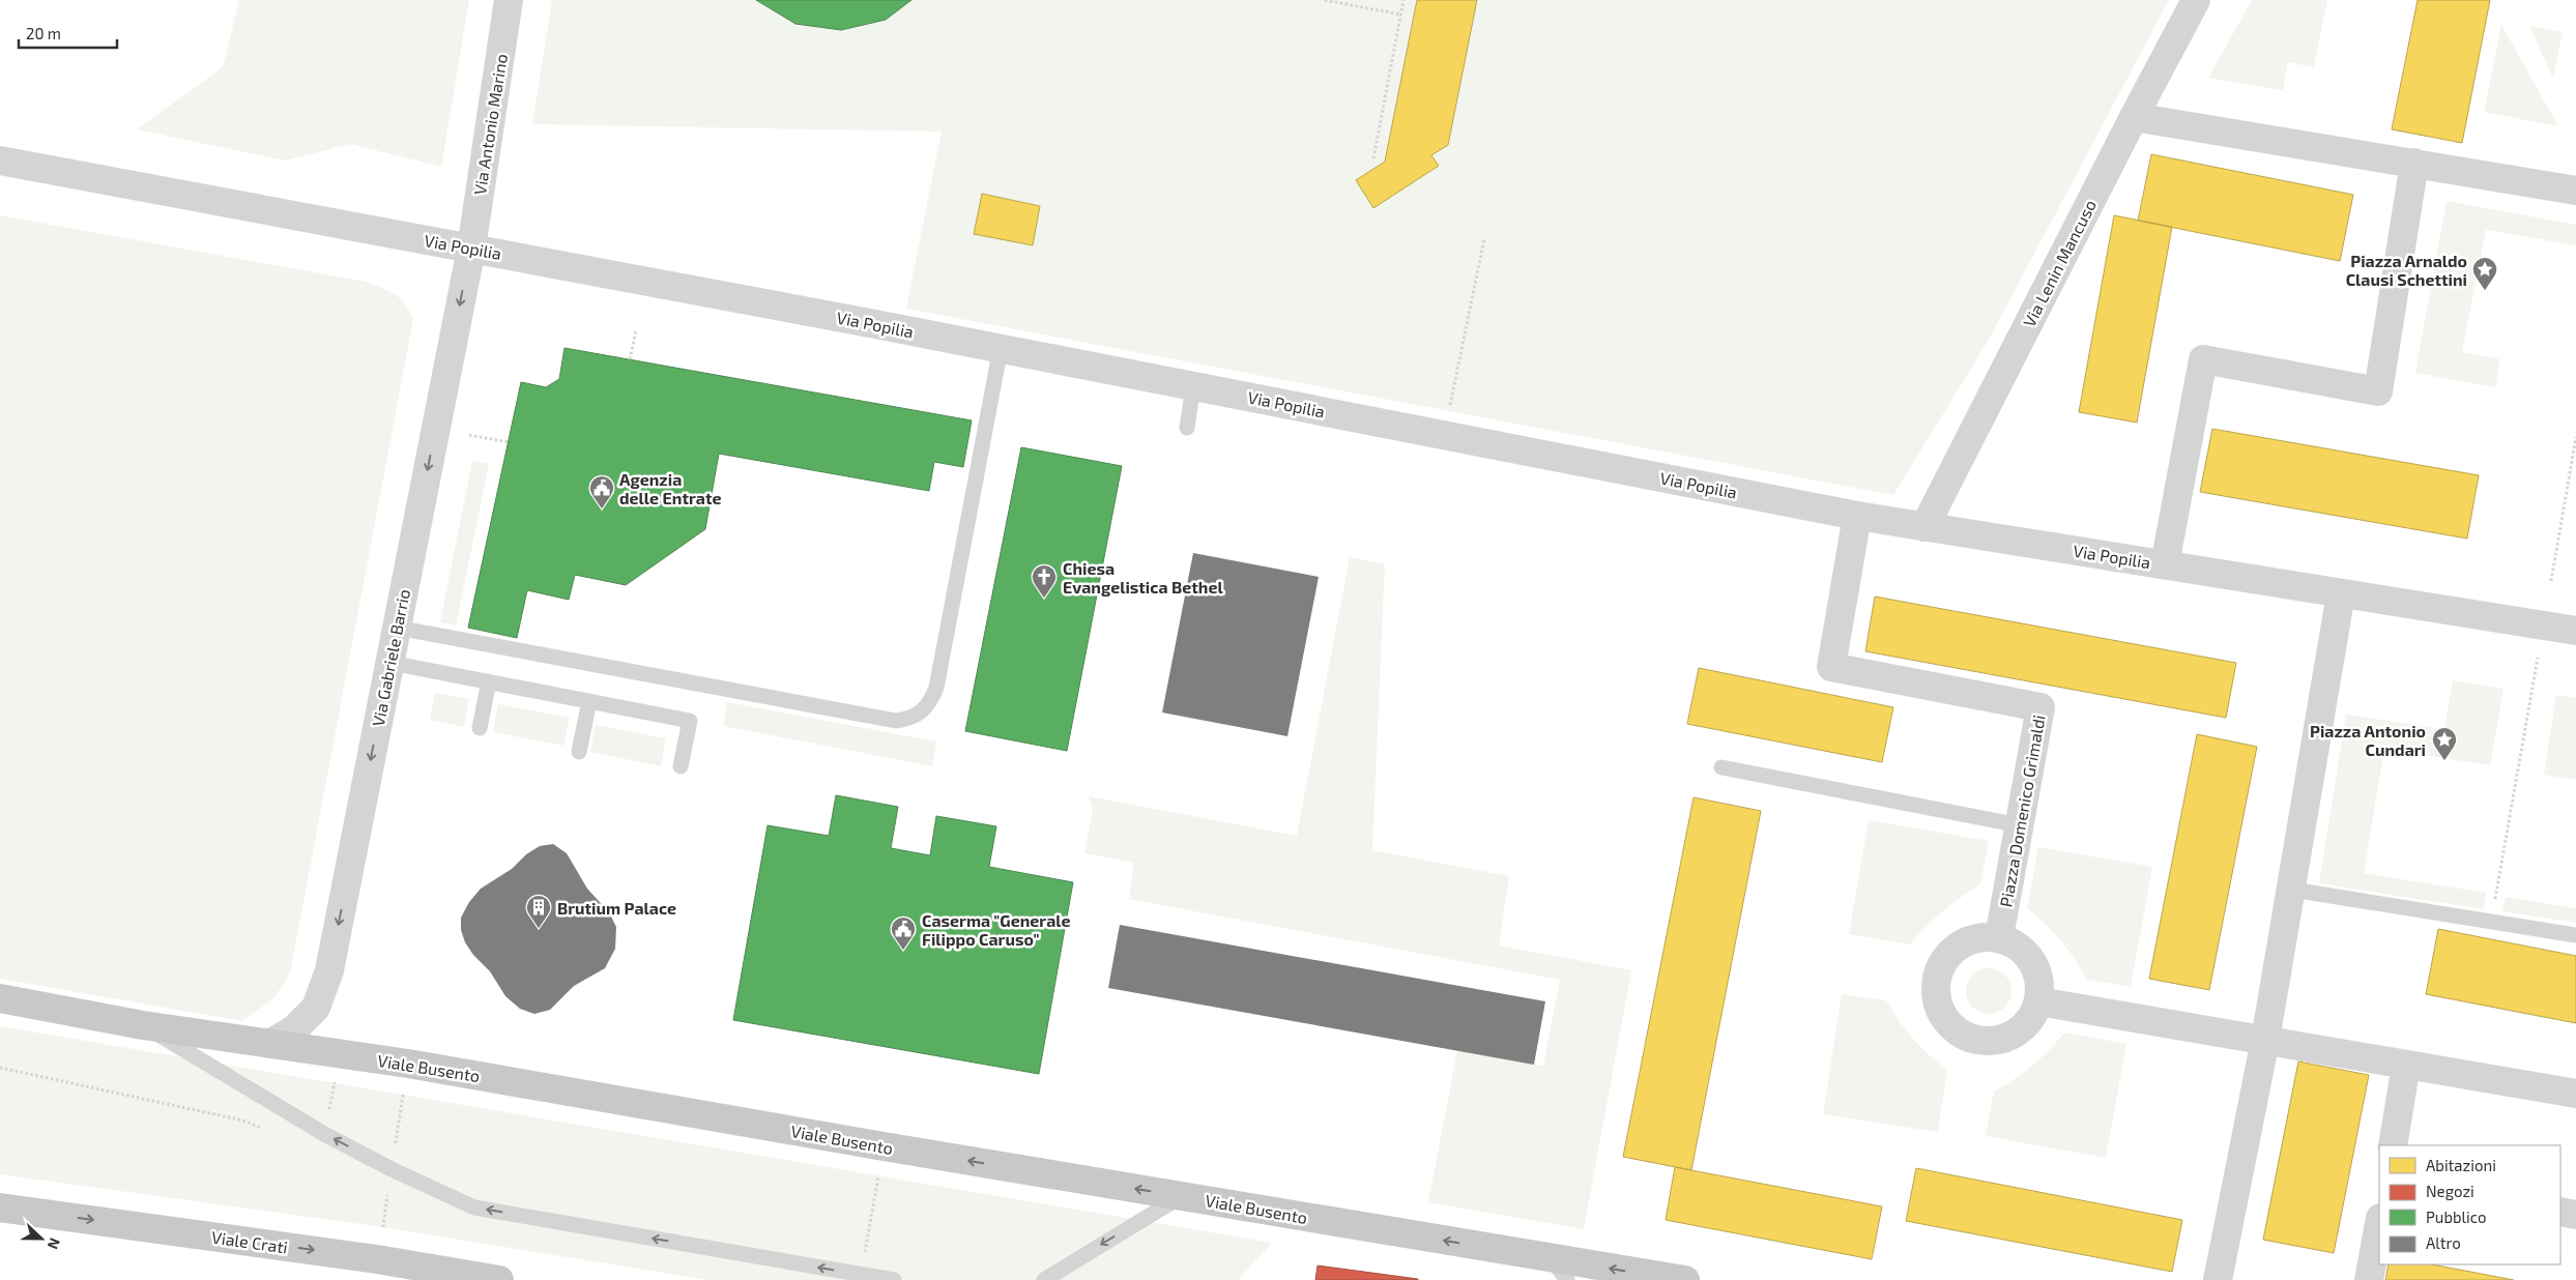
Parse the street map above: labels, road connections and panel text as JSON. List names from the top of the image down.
{
  "streets": {
    "main road": ["Viale Busento", "Viale Crati"],
    "street": [
      "Via Antonio Marino",
      "Via Popilia",
      "Via Lenin Mancuso",
      "Via Gabriele Barrio",
      "Piazza Domenico Grimaldi"
    ]
  },
  "crossings": [
    ["Via Antonio Marino", "Via Popilia"],
    ["Via Antonio Marino", "Via Gabriele Barrio"],
    ["Via Popilia", "Via Lenin Mancuso"],
    ["Via Popilia", "Via Gabriele Barrio"],
    ["Via Popilia", "Piazza Domenico Grimaldi"],
    ["Via Gabriele Barrio", "Viale Busento"]
  ],
  "one_way": ["Via Gabriele Barrio", "Viale Busento", "Viale Crati"],
  "places": {
    "place": ["Piazza Arnaldo Clausi Schettini", "Piazza Antonio Cundari"],
    "public building": ["Agenzia delle Entrate", "Caserma \"Generale Filippo Caruso\""],
    "church": ["Chiesa Evangelistica Bethel"],
    "building": ["Brutium Palace"]
  },
  "legend": [
    "Abitazioni",
    "Negozi",
    "Pubblico",
    "Altro"
  ],
  "scale_bar": "20 m",
  "north": "right"
}
